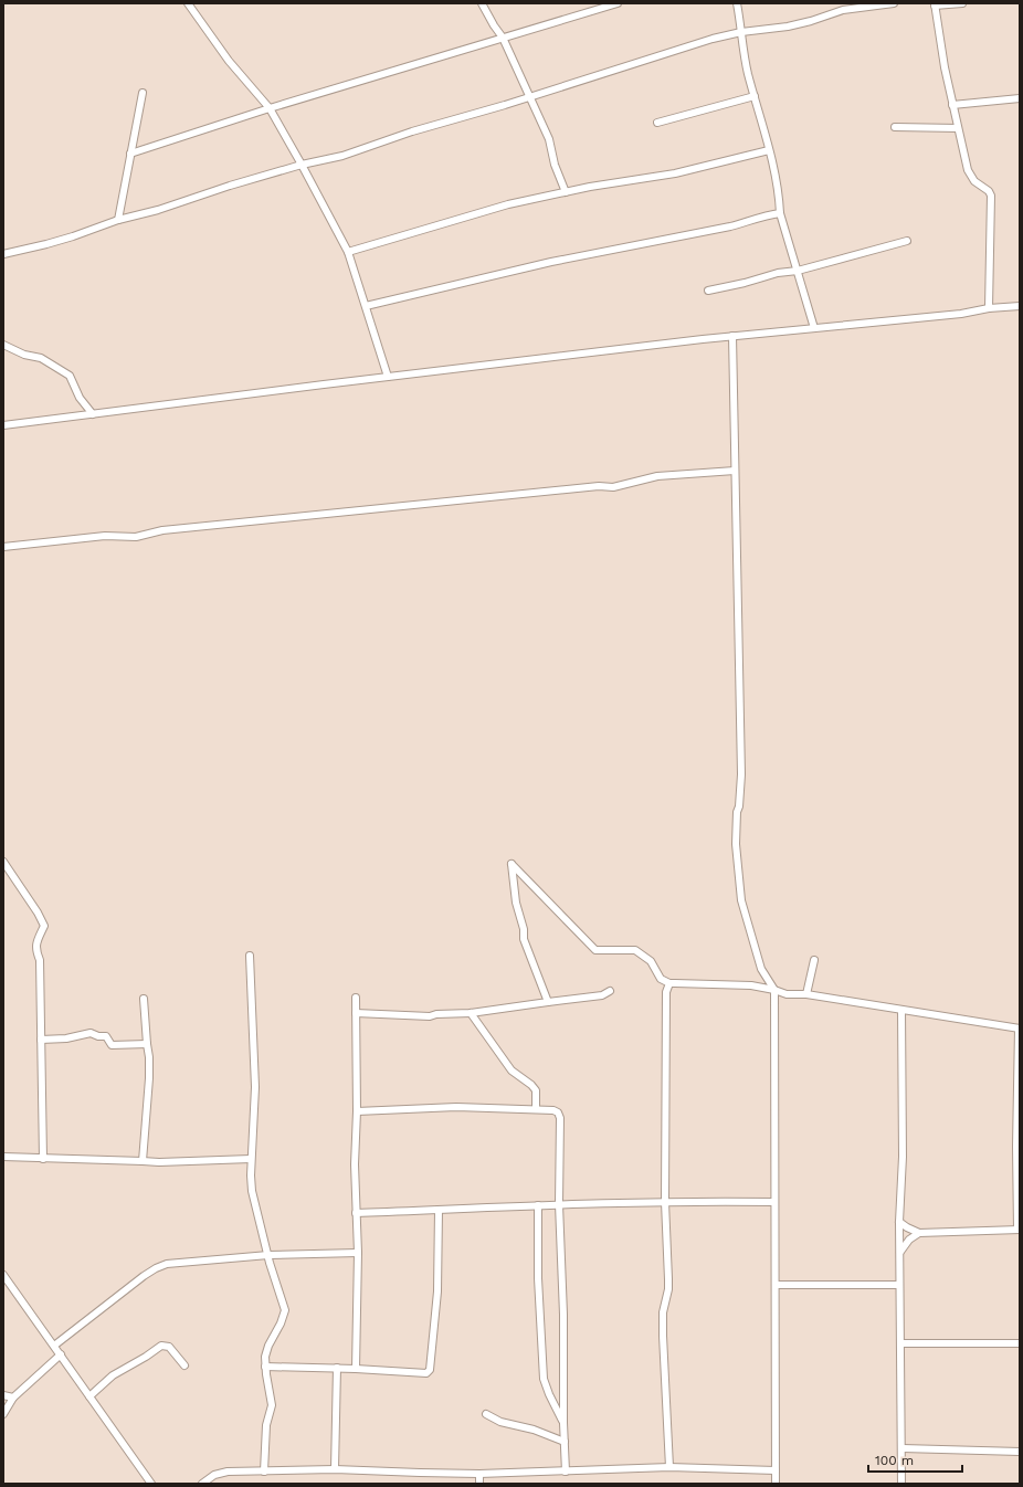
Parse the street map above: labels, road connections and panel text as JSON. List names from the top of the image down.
{
  "scale_bar": "100 m"
}
